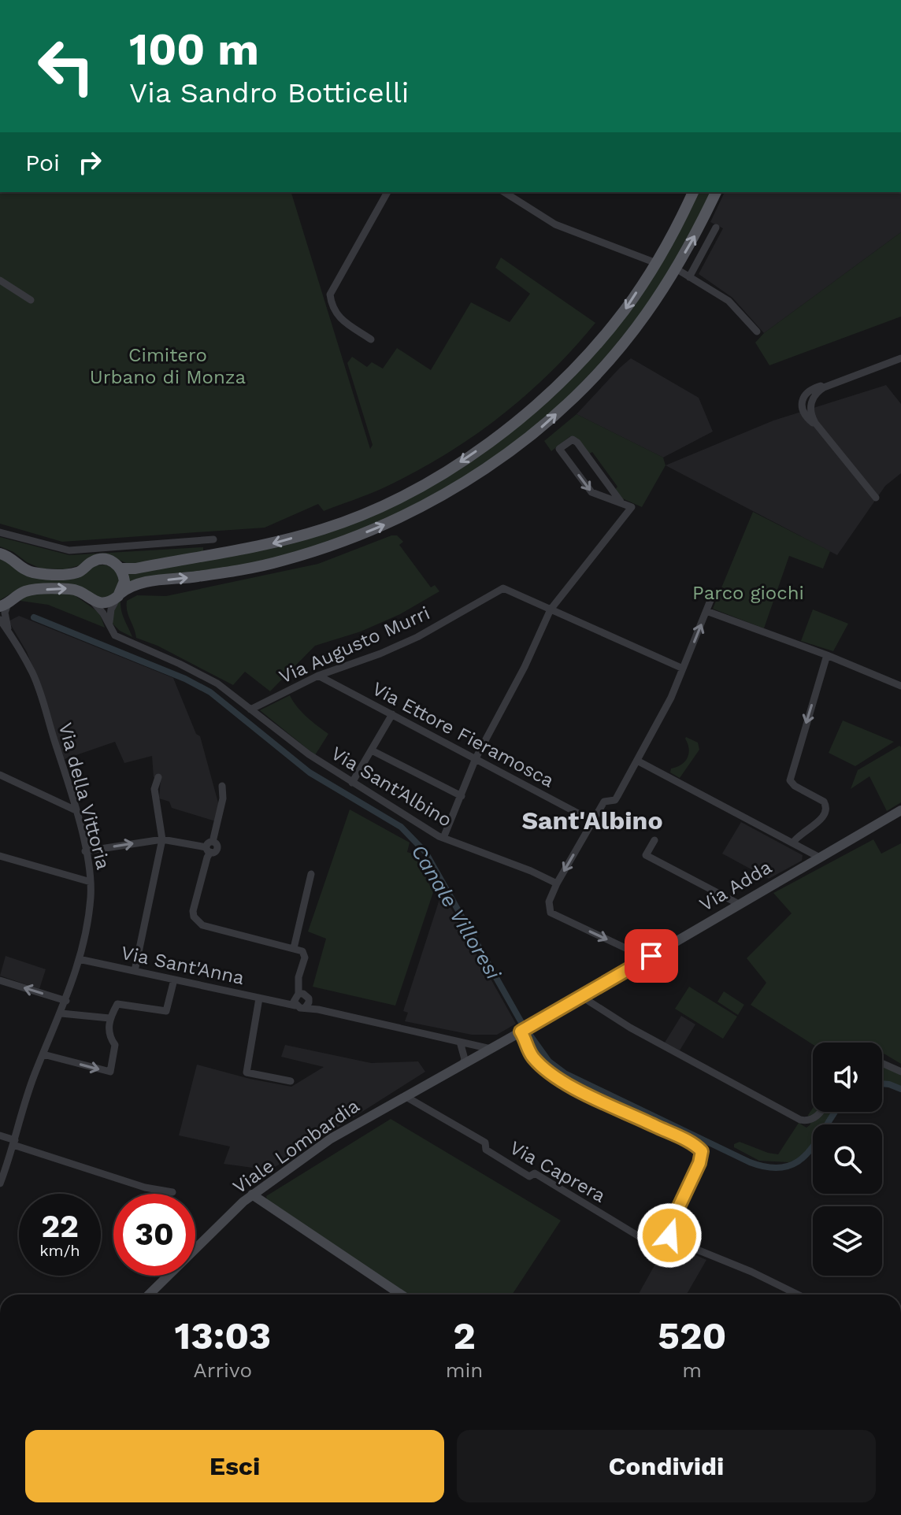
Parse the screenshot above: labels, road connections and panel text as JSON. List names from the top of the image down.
{
  "streets": {
    "main road": ["Via Adda", "Viale Lombardia"],
    "street": [
      "Via Augusto Murri",
      "Via Ettore Fieramosca",
      "Via Sant'Albino",
      "Via della Vittoria",
      "Via Sant'Anna",
      "Via Caprera"
    ]
  },
  "crossings": [
    ["Via Augusto Murri", "Via Ettore Fieramosca"],
    ["Via Augusto Murri", "Via Sant'Albino"],
    ["Via della Vittoria", "Via Sant'Anna"],
    ["Via Adda", "Via Sant'Anna"],
    ["Via Adda", "Viale Lombardia"],
    ["Via Sant'Anna", "Viale Lombardia"],
    ["Viale Lombardia", "Via Caprera"]
  ],
  "districts": ["Sant'Albino"],
  "water": ["Canale Villoresi"],
  "parks": ["Cimitero Urbano di Monza", "Parco giochi"],
  "page": {
    "turn": ["100 m", "Via Sandro Botticelli"],
    "then": "Poi",
    "speed": "22 km/h",
    "limit": "30",
    "eta": [
      "13:03",
      "Arrivo",
      "2",
      "min",
      "520",
      "m"
    ],
    "buttons": ["Esci", "Condividi"]
  }
}
